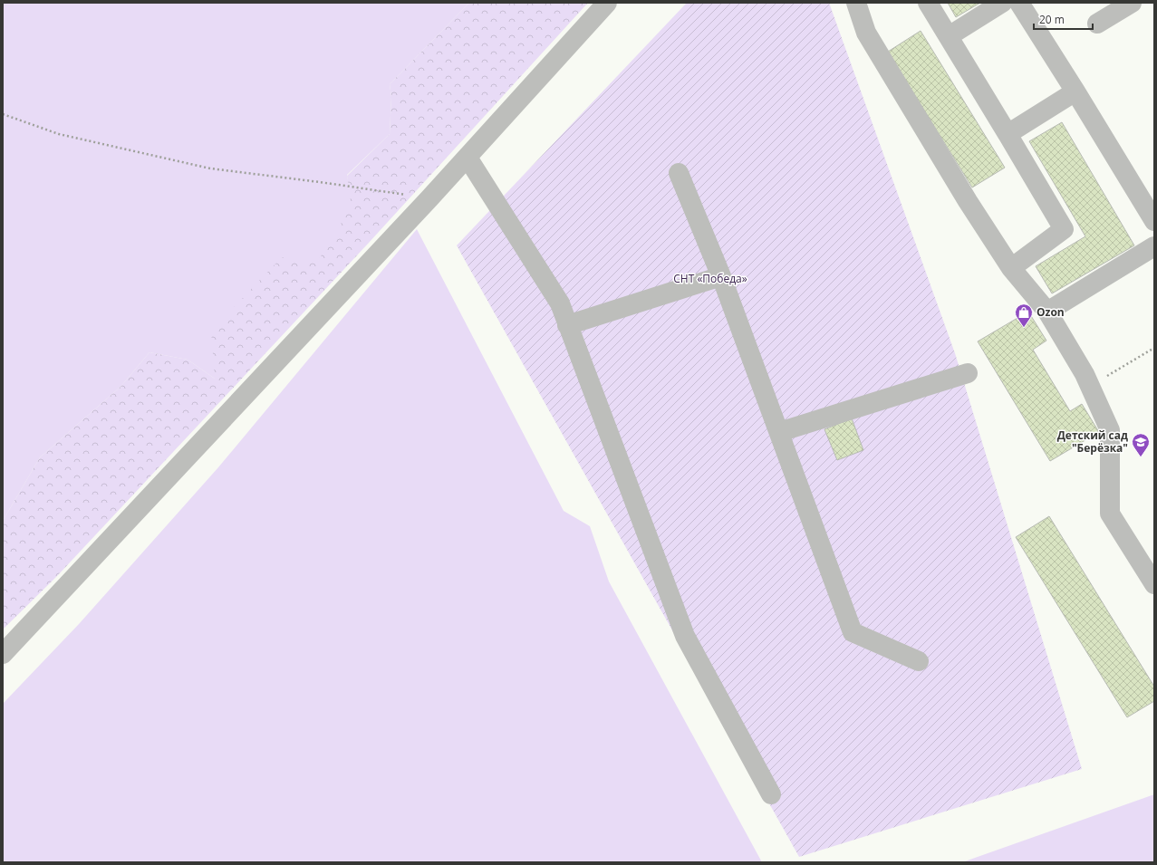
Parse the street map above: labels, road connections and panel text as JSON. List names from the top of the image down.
{
  "parks": ["СНТ «Победа»"],
  "places": {
    "shop": ["Ozon"],
    "school or university": ["Детский сад \"Берёзка\""]
  },
  "scale_bar": "20 m"
}
